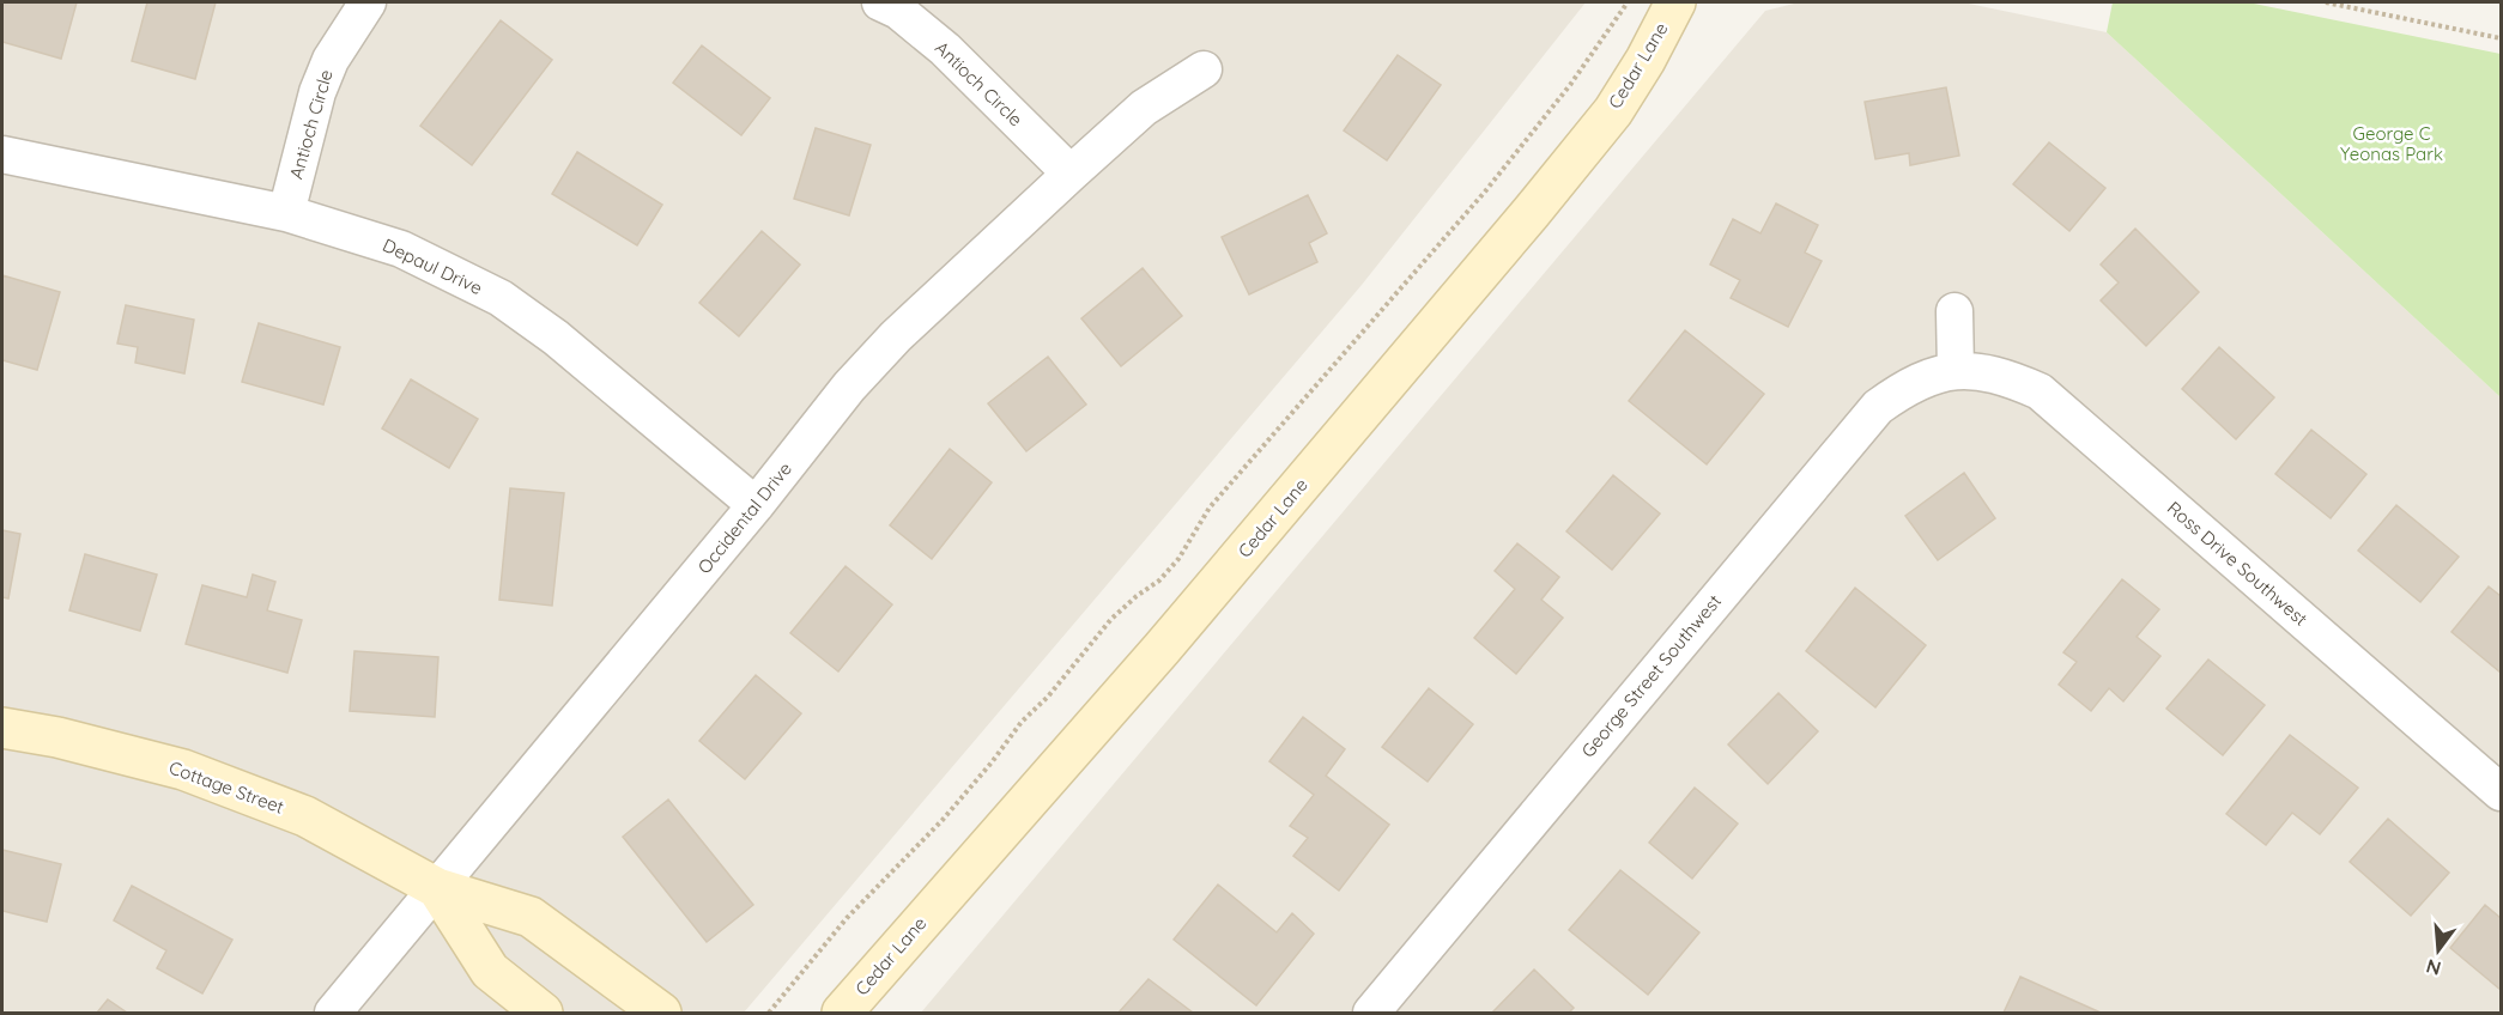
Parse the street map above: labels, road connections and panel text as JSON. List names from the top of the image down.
{
  "streets": {
    "main road": ["Cedar Lane", "Cottage Street"],
    "street": [
      "Antioch Circle",
      "Depaul Drive",
      "Occidental Drive",
      "Ross Drive Southwest",
      "George Street Southwest"
    ]
  },
  "crossings": [
    ["Antioch Circle", "Depaul Drive"],
    ["Antioch Circle", "Occidental Drive"],
    ["Depaul Drive", "Occidental Drive"],
    ["Occidental Drive", "Cottage Street"],
    ["Ross Drive Southwest", "George Street Southwest"]
  ],
  "parks": ["George C Yeonas Park"],
  "north": "bottom"
}
